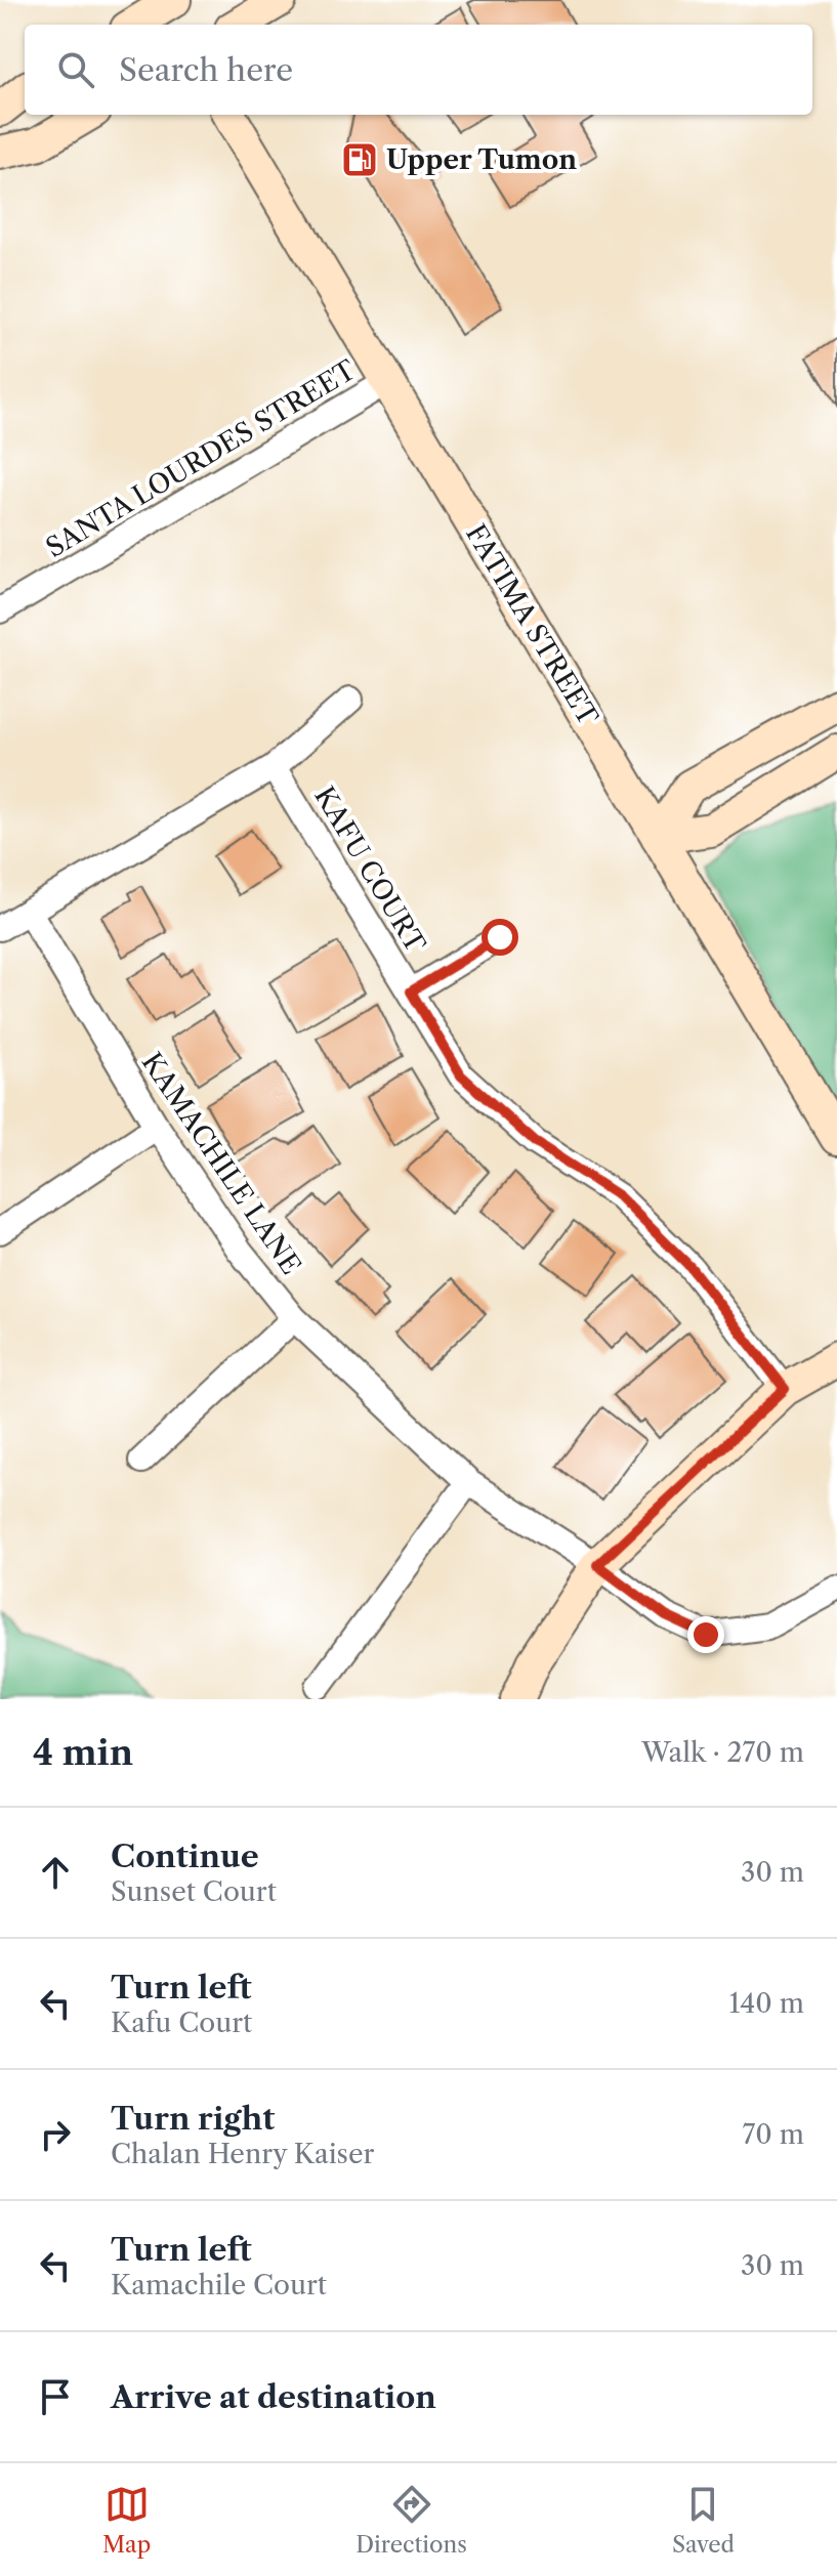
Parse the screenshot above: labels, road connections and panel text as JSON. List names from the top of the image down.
{
  "streets": {
    "main road": ["FATIMA STREET"],
    "street": ["SANTA LOURDES STREET", "KAFU COURT", "KAMACHILE LANE"]
  },
  "crossings": [
    ["SANTA LOURDES STREET", "FATIMA STREET"]
  ],
  "places": {
    "fuel station": ["Upper Tumon"]
  },
  "page": {
    "search": "Search here",
    "heading": ["4 min", "Walk · 270 m"],
    "list": [
      ["Continue", "Sunset Court", "30 m"],
      ["Turn left", "Kafu Court", "140 m"],
      ["Turn right", "Chalan Henry Kaiser", "70 m"],
      ["Turn left", "Kamachile Court", "30 m"],
      "Arrive at destination"
    ],
    "nav": ["Map", "Directions", "Saved"]
  }
}
